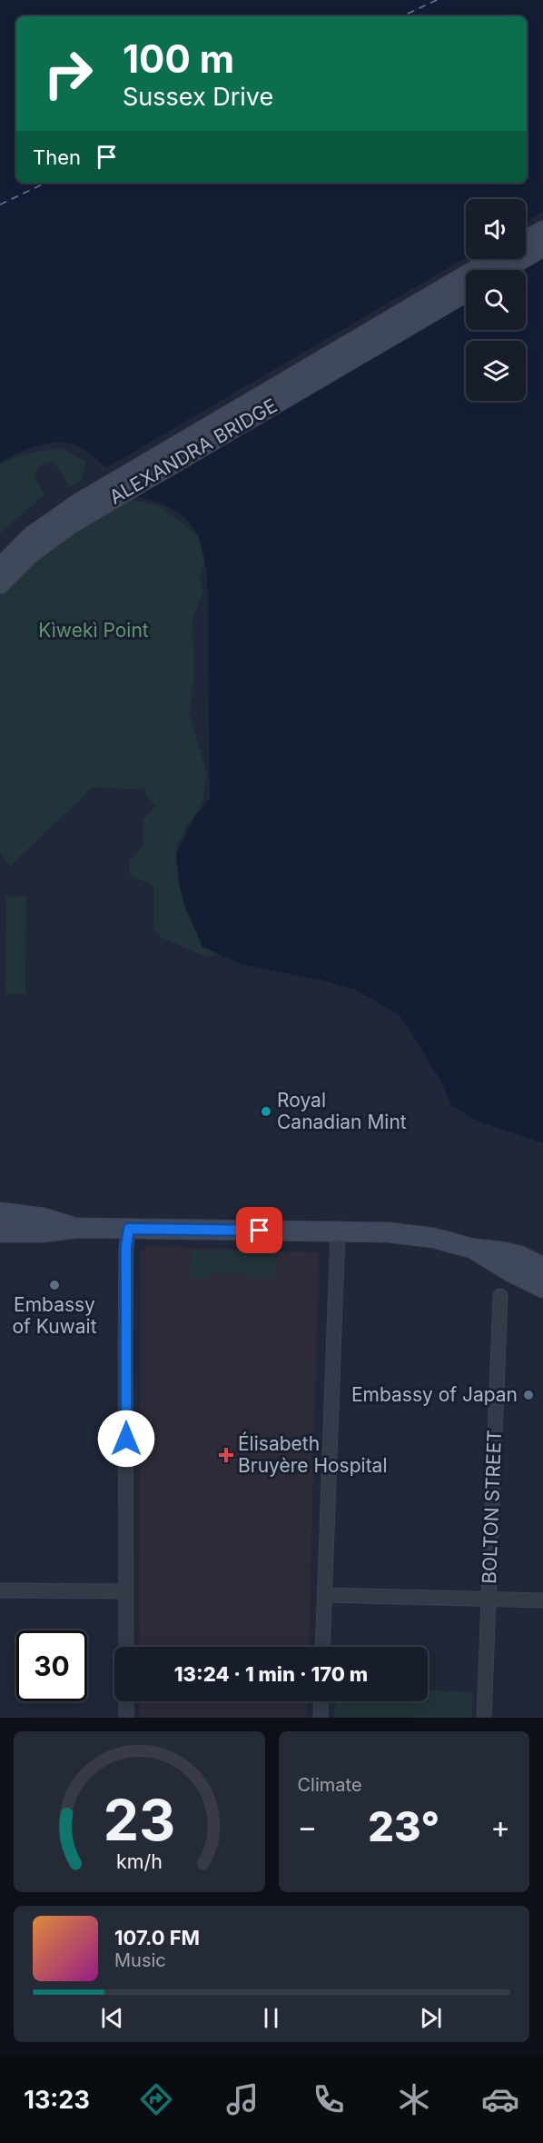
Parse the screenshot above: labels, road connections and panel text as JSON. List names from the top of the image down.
{
  "streets": {
    "main road": ["ALEXANDRA BRIDGE"],
    "street": ["BOLTON STREET"]
  },
  "parks": ["Kìwekì Point"],
  "places": {
    "other": ["Royal Canadian Mint", "Embassy of Kuwait", "Embassy of Japan"],
    "health": ["Élisabeth Bruyère Hospital"]
  },
  "page": {
    "turn": ["100 m", "Sussex Drive"],
    "then": "Then",
    "limit": "30",
    "trip": "13:24 · 1 min · 170 m",
    "tile": "Climate",
    "heat": ["−", "23°", "+"],
    "song": ["107.0 FM", "Music"],
    "tabs": "13:23",
    "gauge": ["23", "km/h"]
  }
}
